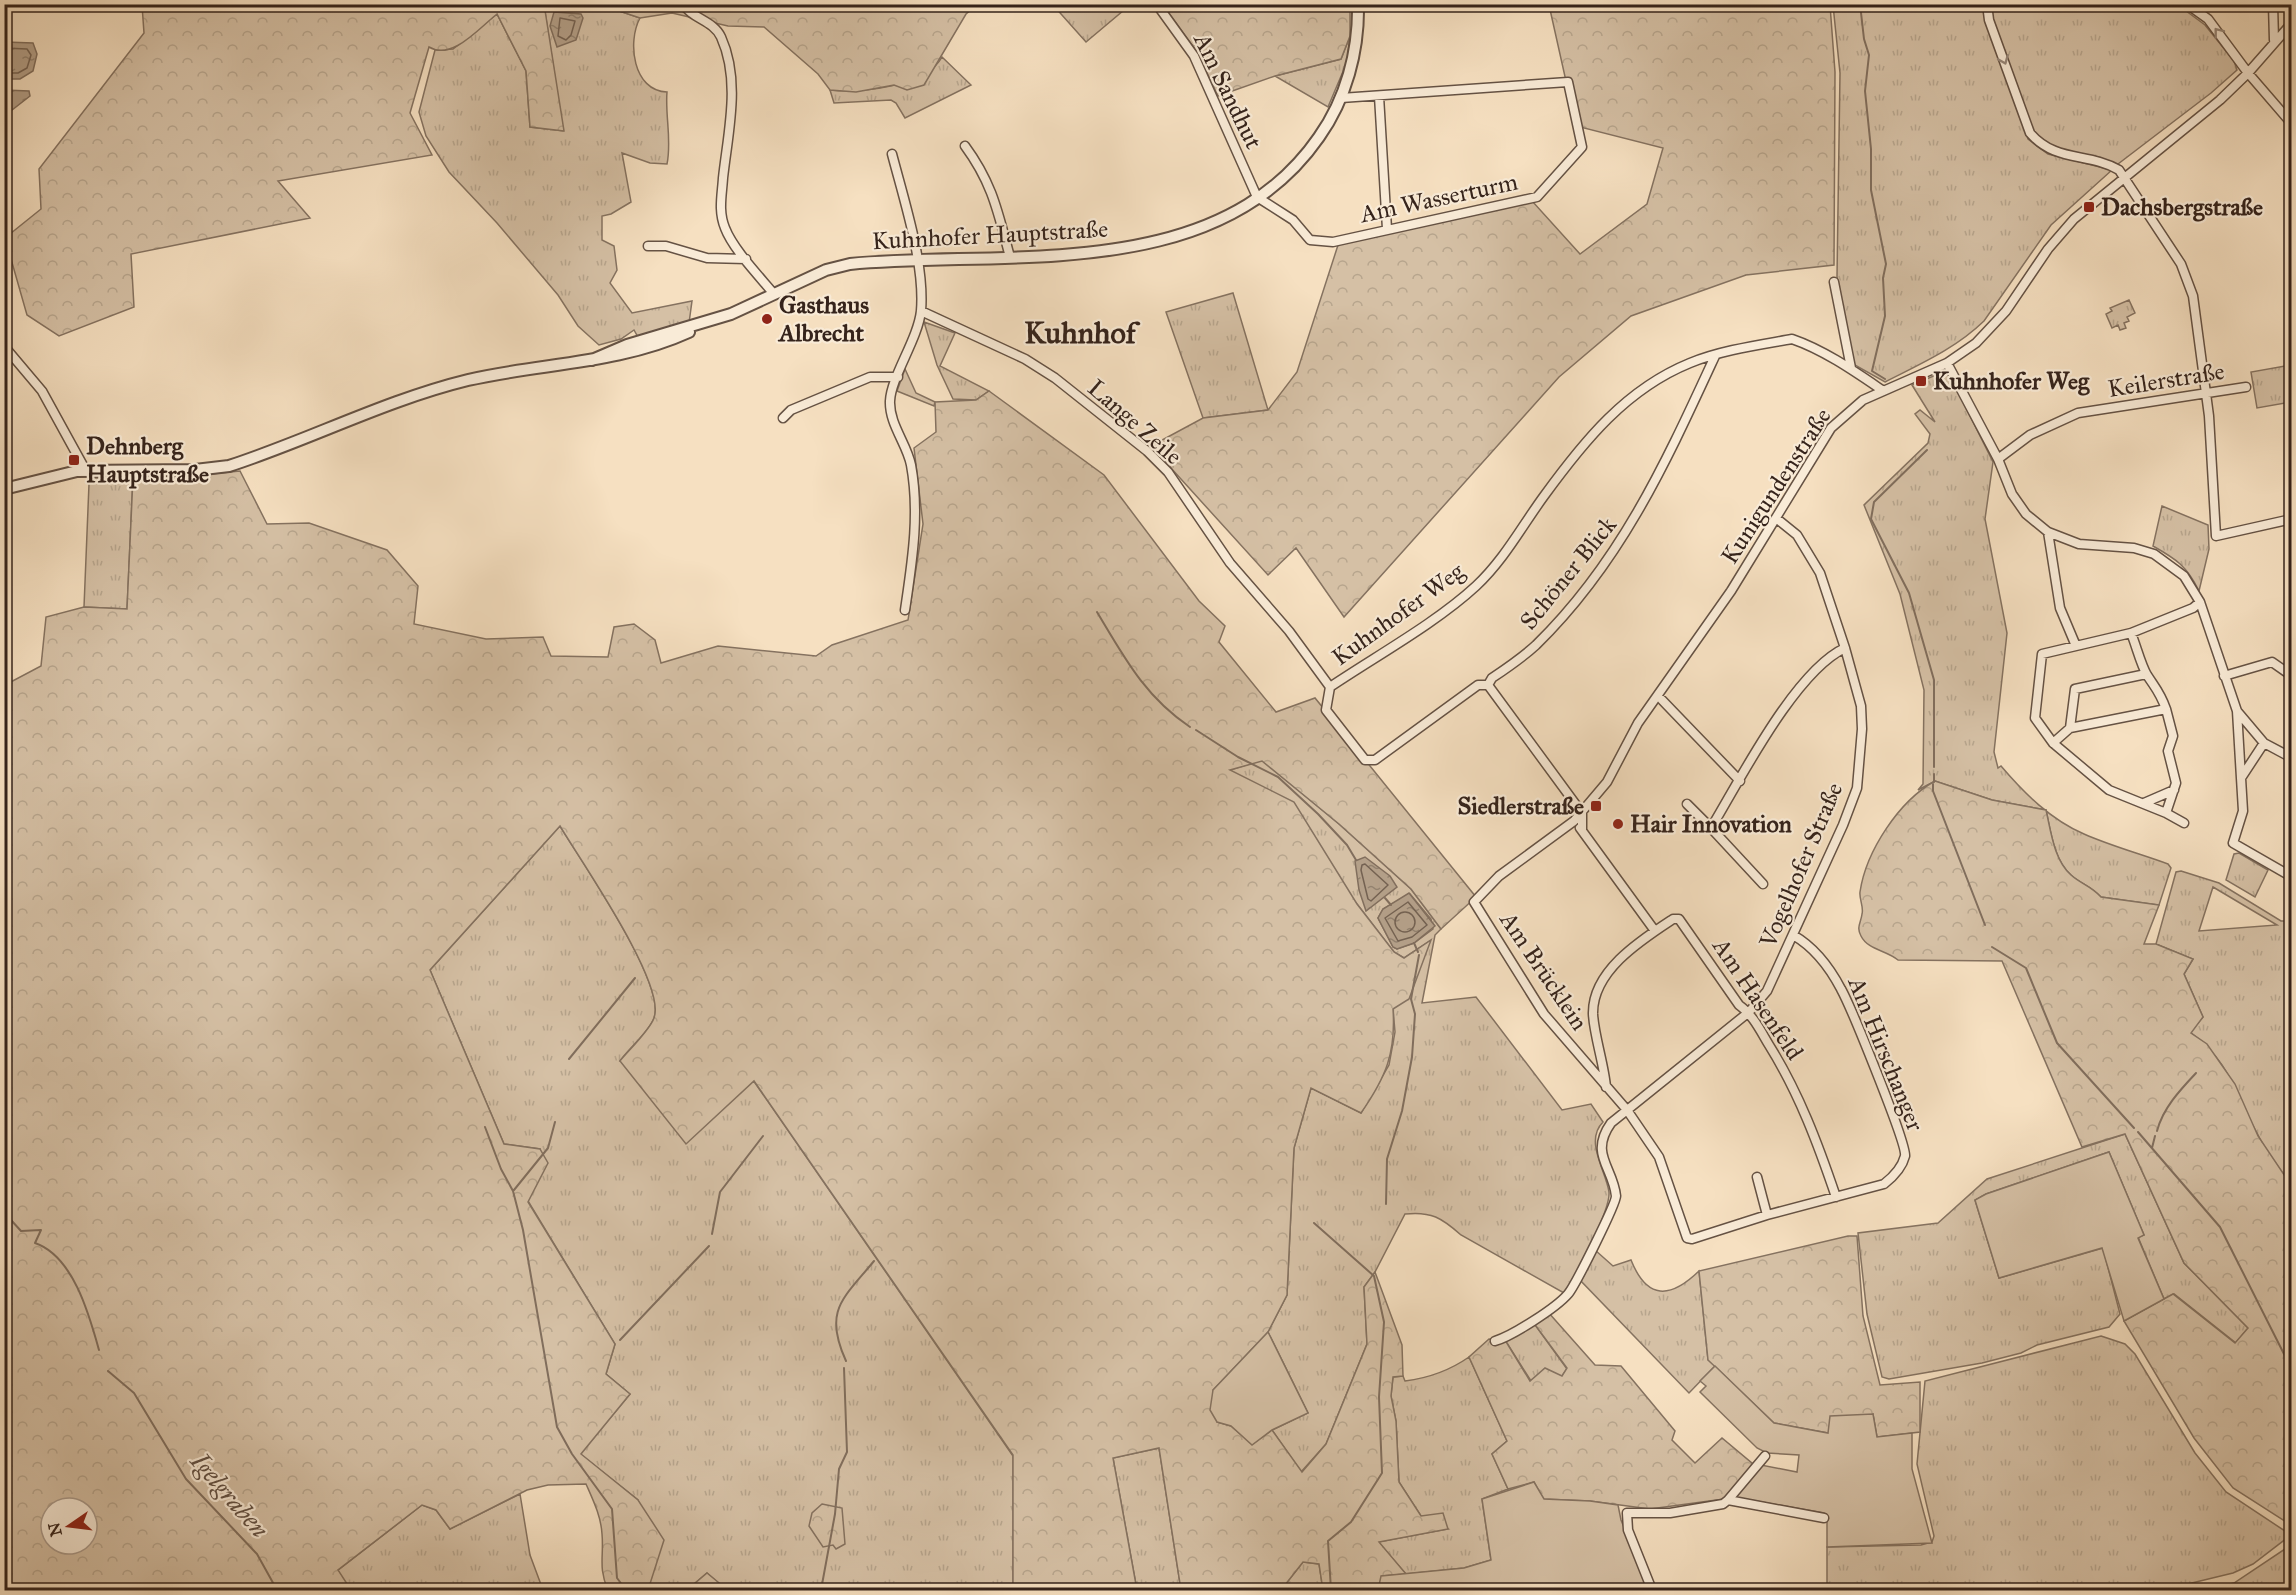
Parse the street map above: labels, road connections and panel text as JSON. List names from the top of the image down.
{
  "streets": {
    "street": [
      "Am Sandhut",
      "Am Wasserturm",
      "Kuhnhofer Hauptstraße",
      "Keilerstraße",
      "Lange Zeile",
      "Kunigundenstraße",
      "Schöner Blick",
      "Kuhnhofer Weg",
      "Vogelhofer Straße",
      "Am Brücklein",
      "Am Hasenfeld",
      "Am Hirschanger"
    ]
  },
  "crossings": [
    ["Am Sandhut", "Am Wasserturm"],
    ["Am Sandhut", "Kuhnhofer Hauptstraße"],
    ["Am Wasserturm", "Kuhnhofer Hauptstraße"],
    ["Lange Zeile", "Schöner Blick"],
    ["Lange Zeile", "Kuhnhofer Weg"],
    ["Kunigundenstraße", "Kuhnhofer Weg"],
    ["Kunigundenstraße", "Vogelhofer Straße"],
    ["Kunigundenstraße", "Am Brücklein"],
    ["Schöner Blick", "Kuhnhofer Weg"],
    ["Vogelhofer Straße", "Am Brücklein"],
    ["Vogelhofer Straße", "Am Hasenfeld"],
    ["Vogelhofer Straße", "Am Hirschanger"],
    ["Am Brücklein", "Am Hirschanger"],
    ["Am Hasenfeld", "Am Hirschanger"]
  ],
  "districts": ["Kuhnhof"],
  "water": ["Igelgraben"],
  "places": {
    "transit": [
      "Dachsbergstraße",
      "Kuhnhofer Weg",
      "Dehnberg Hauptstraße",
      "Siedlerstraße"
    ],
    "other": ["Gasthaus Albrecht", "Hair Innovation"]
  },
  "north": "left"
}
